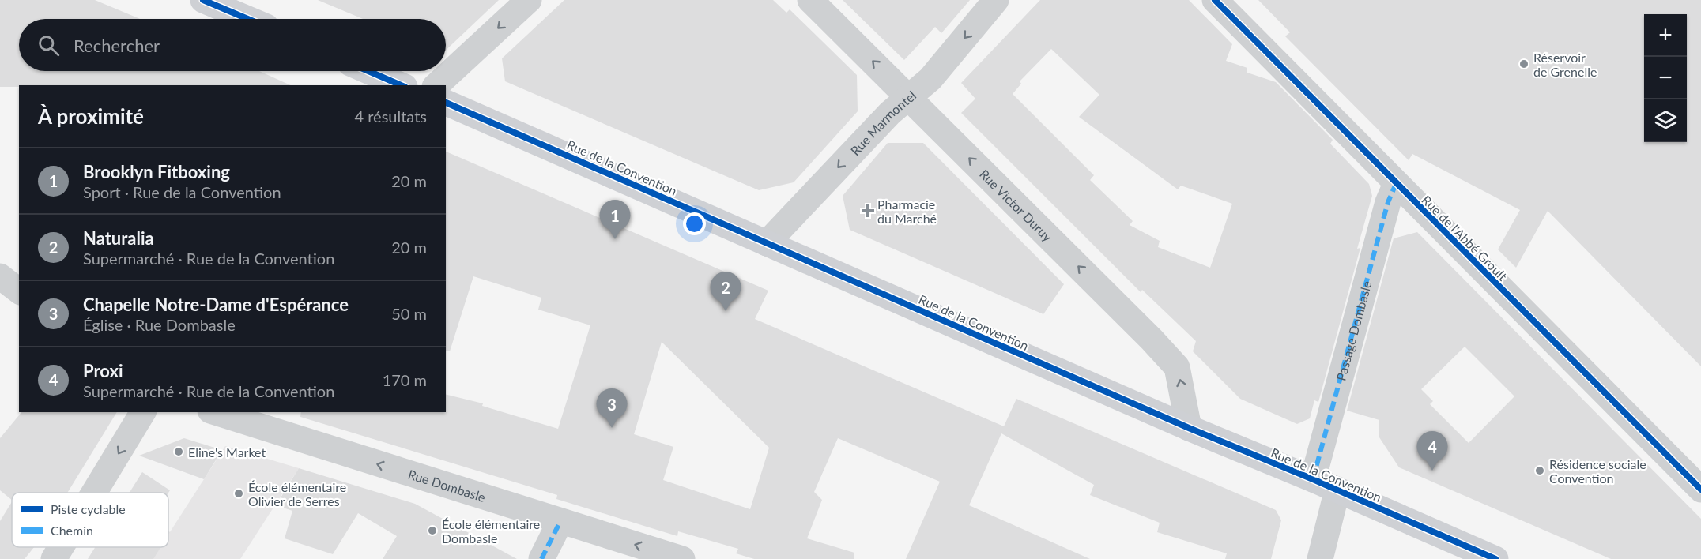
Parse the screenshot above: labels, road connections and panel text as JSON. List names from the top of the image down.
{
  "streets": {
    "main road": ["Rue de la Convention"],
    "street": [
      "Rue Marmontel",
      "Rue Victor Duruy",
      "Rue de l'Abbé Groult",
      "Passage Dombasle",
      "Rue Dombasle"
    ]
  },
  "crossings": [
    ["Rue Marmontel", "Rue de la Convention"],
    ["Rue Marmontel", "Rue Victor Duruy"],
    ["Rue de la Convention", "Rue Victor Duruy"],
    ["Rue de la Convention", "Passage Dombasle"],
    ["Rue de l'Abbé Groult", "Passage Dombasle"]
  ],
  "one_way": ["Rue Marmontel", "Rue Victor Duruy", "Rue Dombasle"],
  "places": {
    "other": [
      "Réservoir de Grenelle",
      "Eline's Market",
      "Résidence sociale Convention",
      "École élémentaire Olivier de Serres",
      "École élémentaire Dombasle"
    ],
    "health": ["Pharmacie du Marché"]
  },
  "legend": ["Piste cyclable", "Chemin"],
  "page": {
    "map_buttons": ["+", "−"],
    "search": "Rechercher",
    "heading": ["À proximité", "4 résultats"],
    "list": [
      {
        "mark": "1",
        "name": "Brooklyn Fitboxing",
        "note": "Sport · Rue de la Convention",
        "value": "20 m"
      },
      {
        "mark": "2",
        "name": "Naturalia",
        "note": "Supermarché · Rue de la Convention",
        "value": "20 m"
      },
      {
        "mark": "3",
        "name": "Chapelle Notre-Dame d'Espérance",
        "note": "Église · Rue Dombasle",
        "value": "50 m"
      },
      {
        "mark": "4",
        "name": "Proxi",
        "note": "Supermarché · Rue de la Convention",
        "value": "170 m"
      }
    ],
    "pins": [
      "1",
      "2",
      "3",
      "4"
    ]
  }
}
